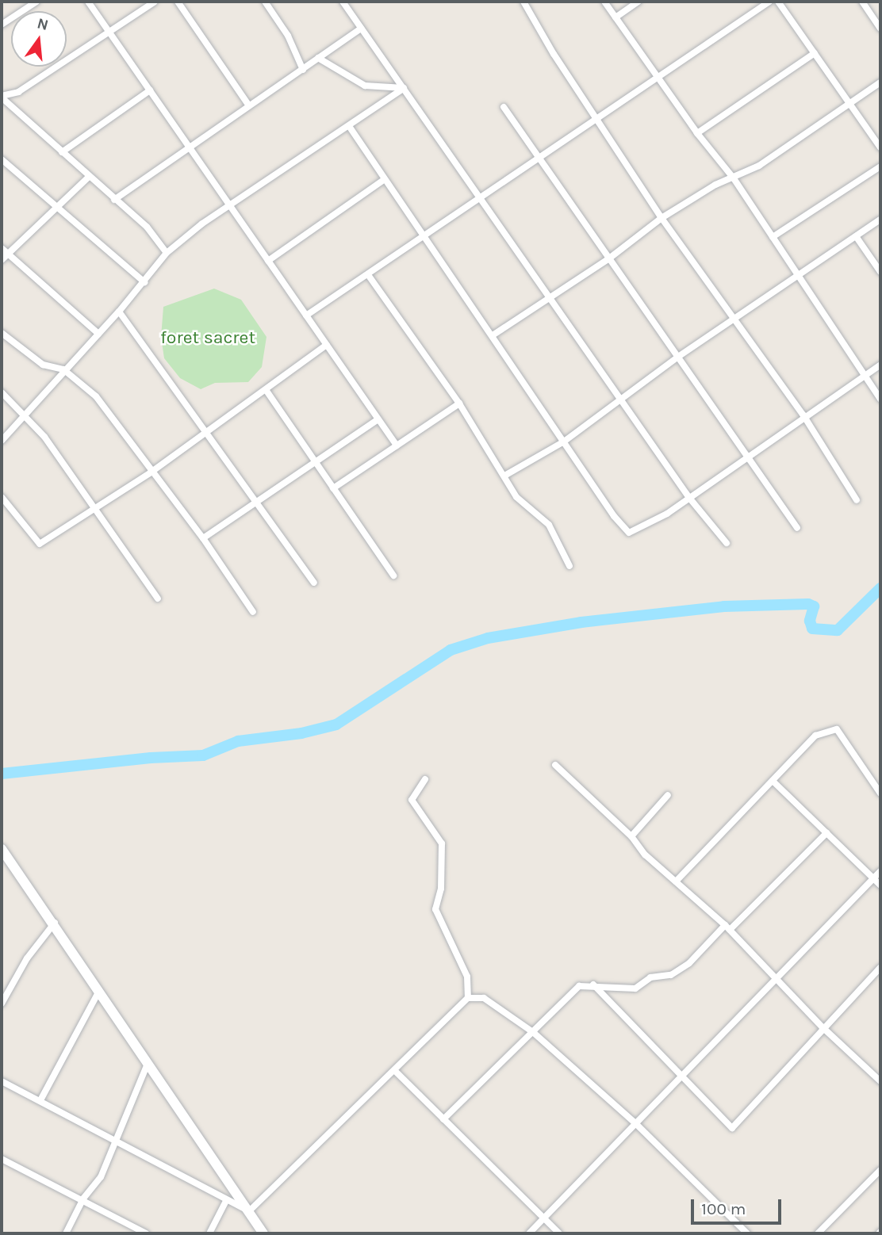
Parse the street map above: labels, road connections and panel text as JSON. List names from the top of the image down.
{
  "parks": ["foret sacret"],
  "scale_bar": "100 m",
  "north": "top"
}
